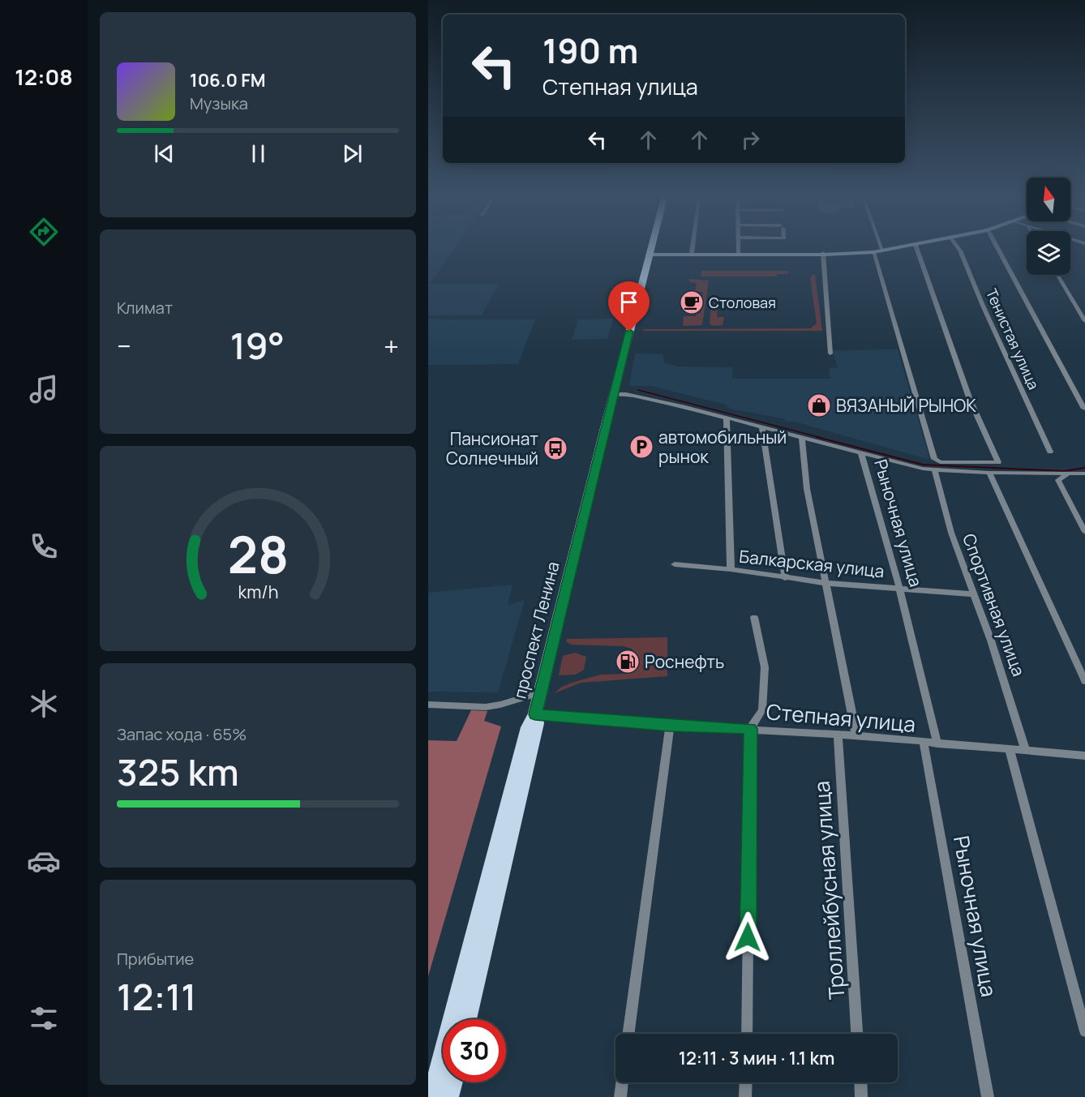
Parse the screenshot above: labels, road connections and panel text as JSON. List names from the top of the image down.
{
  "streets": {
    "main road": ["проспект Ленина"],
    "street": [
      "Тенистая улица",
      "Рыночная улица",
      "Балкарская улица",
      "Спортивная улица",
      "Степная улица",
      "Троллейбусная улица"
    ]
  },
  "crossings": [
    ["Рыночная улица", "Балкарская улица"],
    ["Рыночная улица", "Степная улица"],
    ["Балкарская улица", "Спортивная улица"],
    ["Спортивная улица", "Степная улица"],
    ["проспект Ленина", "Степная улица"],
    ["Степная улица", "Троллейбусная улица"]
  ],
  "places": {
    "cafe": ["Столовая"],
    "shop": ["ВЯЗАНЫЙ РЫНОК"],
    "parking": ["автомобильный рынок"],
    "bus stop": ["Пансионат Солнечный"],
    "fuel station": ["Роснефть"]
  },
  "north": "top",
  "page": {
    "tabs": "12:08",
    "turn": ["190 m", "Степная улица"],
    "song": ["106.0 FM", "Музыка"],
    "tile": [
      "Климат",
      ["Запас хода · 65%", "325 km"],
      ["Прибытие", "12:11"]
    ],
    "heat": ["−", "19°", "+"],
    "limit": "30",
    "trip": "12:11 · 3 мин · 1.1 km",
    "gauge": ["28", "km/h"]
  }
}
